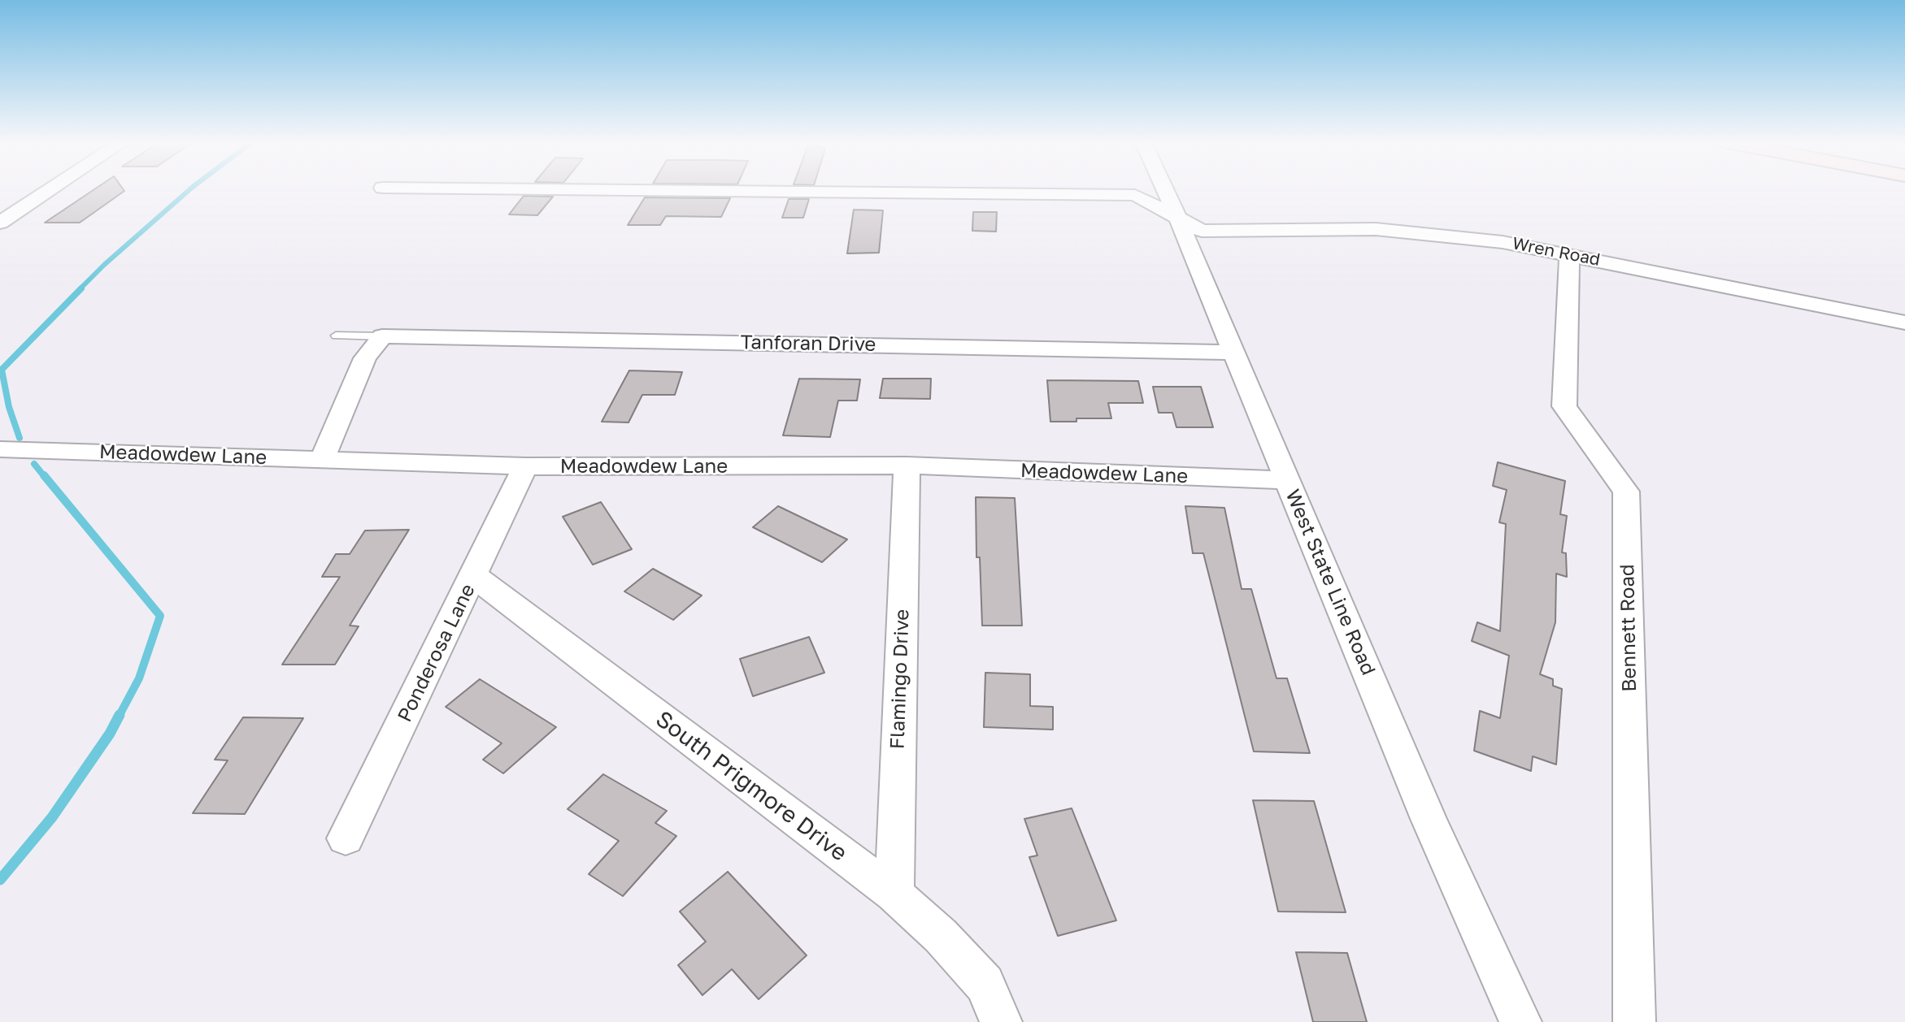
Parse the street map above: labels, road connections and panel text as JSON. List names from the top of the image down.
{
  "streets": {
    "street": [
      "Wren Road",
      "Tanforan Drive",
      "Meadowdew Lane",
      "West State Line Road",
      "Bennett Road",
      "Ponderosa Lane",
      "Flamingo Drive",
      "South Prigmore Drive"
    ]
  },
  "crossings": [
    ["Wren Road", "West State Line Road"],
    ["Wren Road", "Bennett Road"],
    ["Tanforan Drive", "West State Line Road"],
    ["Meadowdew Lane", "West State Line Road"],
    ["Meadowdew Lane", "Ponderosa Lane"],
    ["Meadowdew Lane", "Flamingo Drive"],
    ["Ponderosa Lane", "South Prigmore Drive"],
    ["Flamingo Drive", "South Prigmore Drive"]
  ]
}
